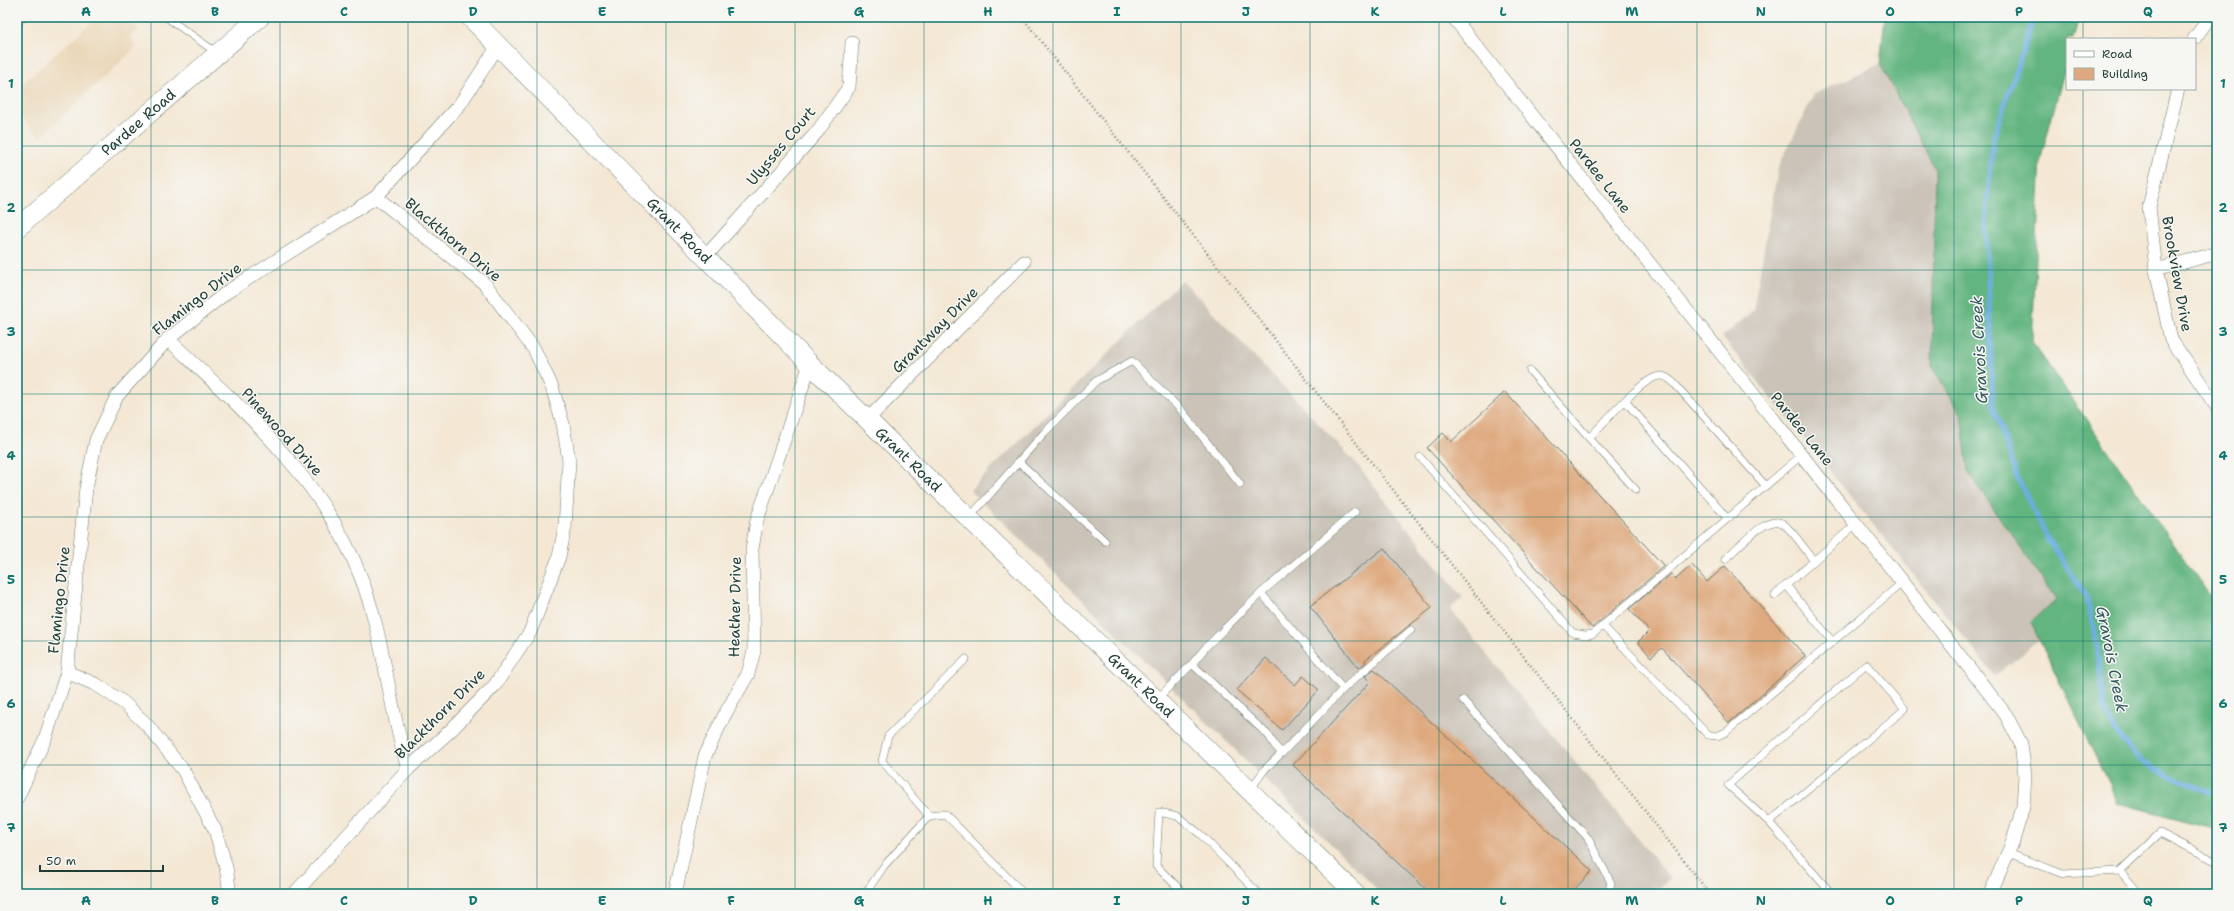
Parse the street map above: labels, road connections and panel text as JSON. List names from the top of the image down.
{
  "streets": {
    "street": [
      "Pardee Road",
      "Ulysses Court",
      "Pardee Lane",
      "Grant Road",
      "Blackthorn Drive",
      "Brookview Drive",
      "Flamingo Drive",
      "Grantway Drive",
      "Pinewood Drive",
      "Heather Drive"
    ]
  },
  "crossings": [
    ["Ulysses Court", "Grant Road"],
    ["Grant Road", "Flamingo Drive"],
    ["Grant Road", "Grantway Drive"],
    ["Grant Road", "Heather Drive"],
    ["Blackthorn Drive", "Flamingo Drive"],
    ["Blackthorn Drive", "Pinewood Drive"],
    ["Flamingo Drive", "Pinewood Drive"]
  ],
  "water": ["Gravois Creek"],
  "legend": ["Road", "Building"],
  "scale_bar": "50 m",
  "grid": {
    "columns": [
      "A",
      "B",
      "C",
      "D",
      "E",
      "F",
      "G",
      "H",
      "I",
      "J",
      "K",
      "L",
      "M",
      "N",
      "O",
      "P",
      "Q"
    ],
    "rows": [
      "1",
      "2",
      "3",
      "4",
      "5",
      "6",
      "7"
    ]
  }
}
